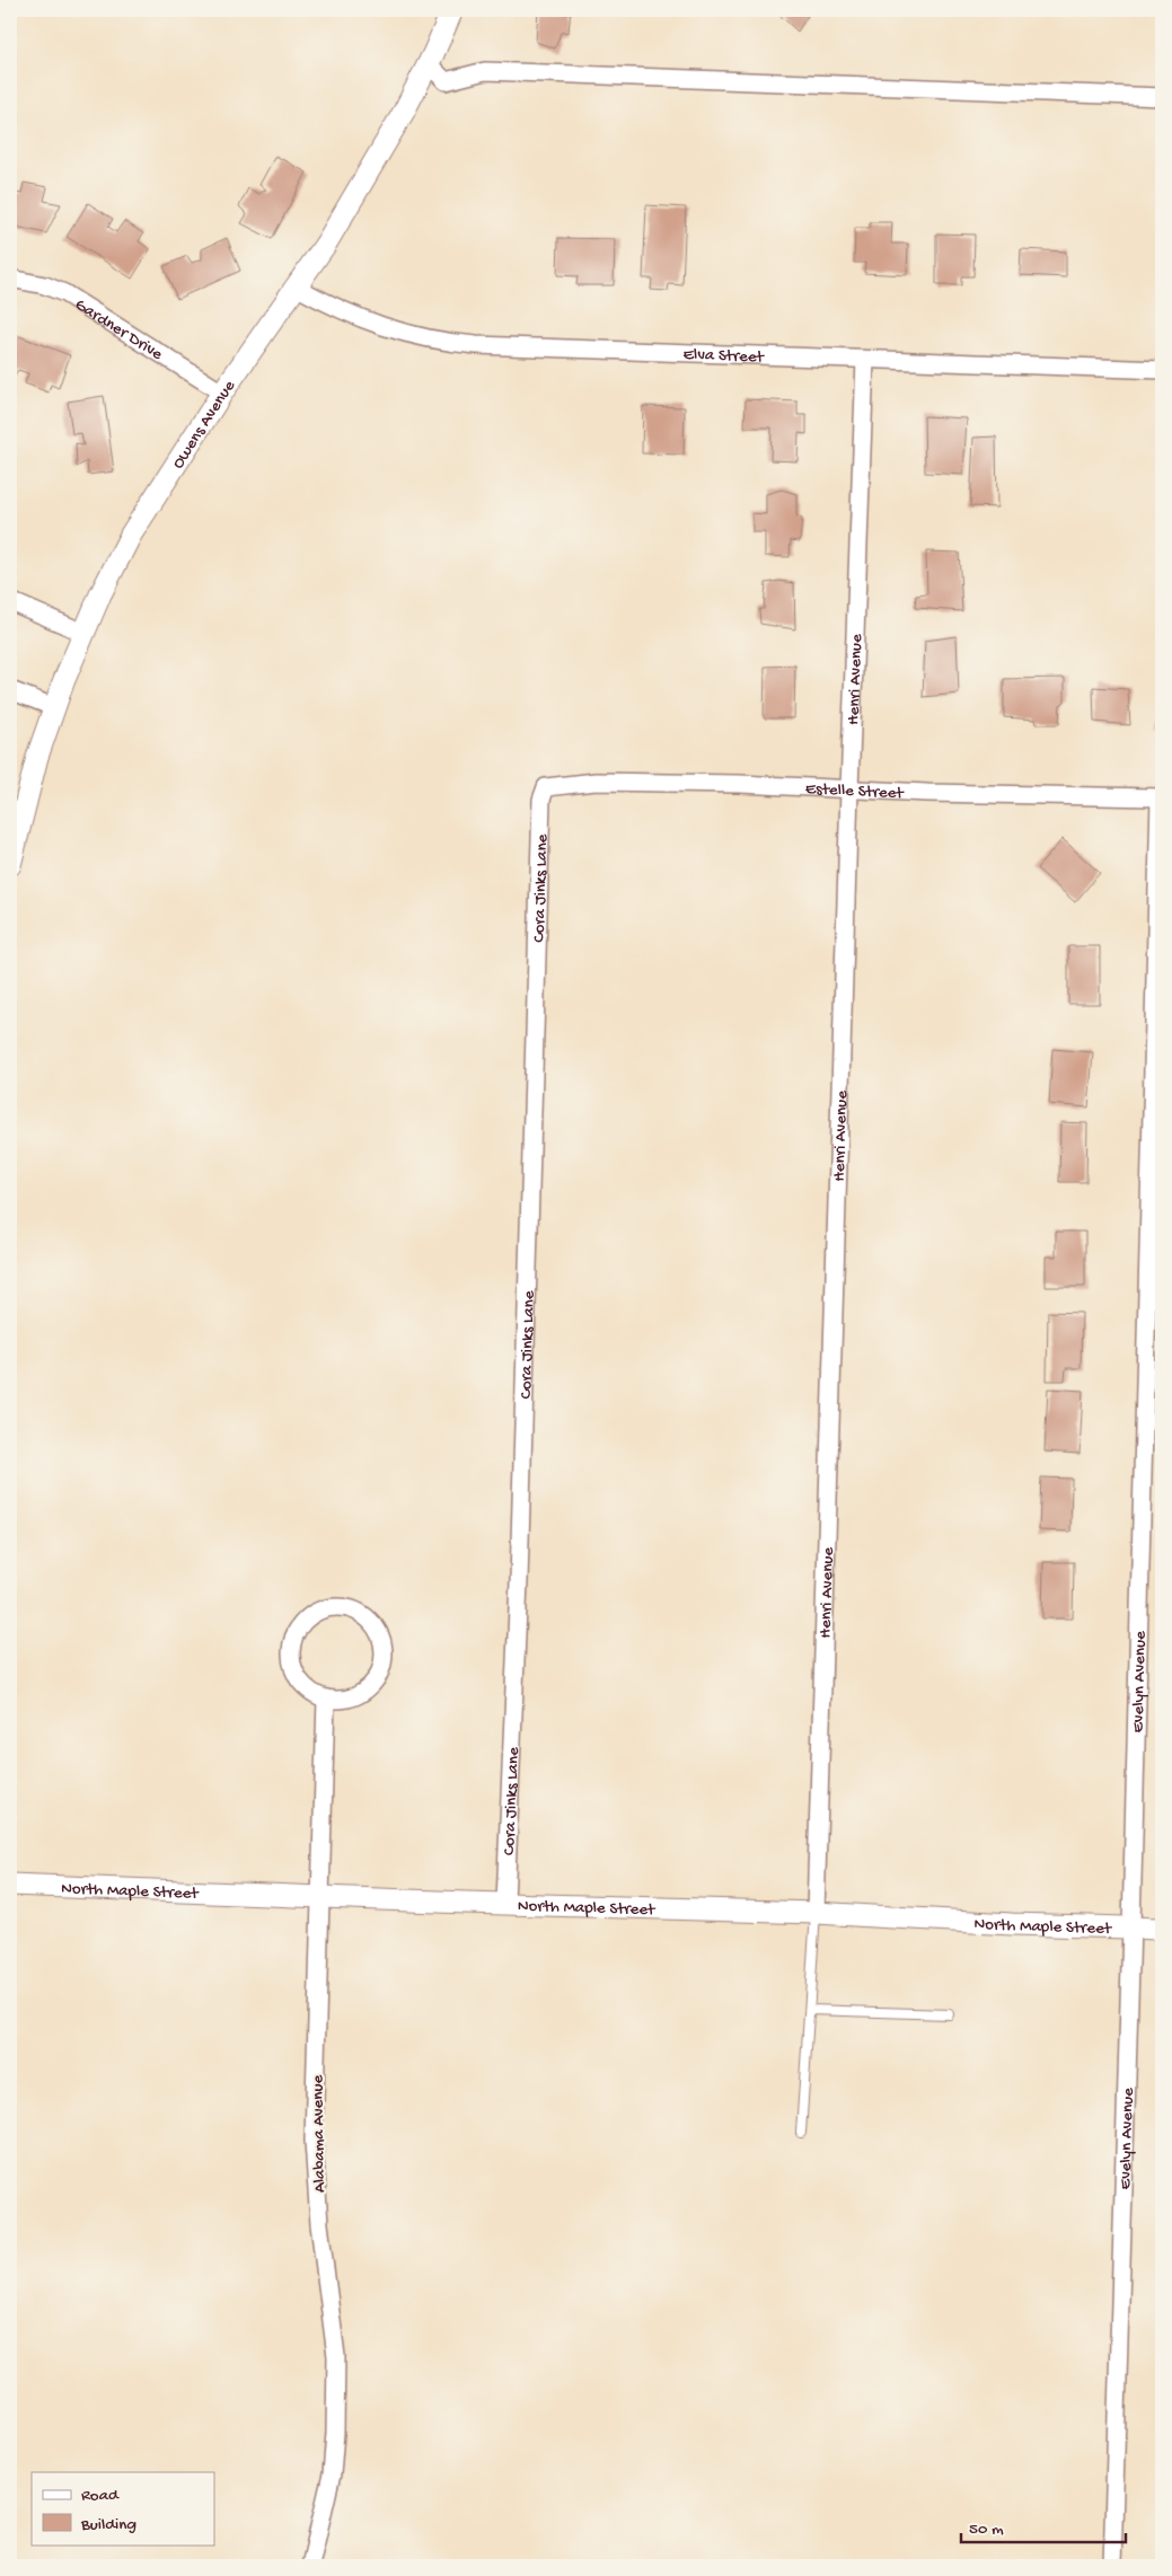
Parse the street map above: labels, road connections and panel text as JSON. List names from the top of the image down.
{
  "streets": {
    "street": [
      "Gardner Drive",
      "Elva Street",
      "Owens Avenue",
      "Henri Avenue",
      "Estelle Street",
      "Cora Jinks Lane",
      "Evelyn Avenue",
      "North Maple Street",
      "Alabama Avenue"
    ]
  },
  "crossings": [
    ["Gardner Drive", "Owens Avenue"],
    ["Elva Street", "Owens Avenue"],
    ["Elva Street", "Henri Avenue"],
    ["Henri Avenue", "Estelle Street"],
    ["Henri Avenue", "North Maple Street"],
    ["Estelle Street", "Cora Jinks Lane"],
    ["Estelle Street", "Evelyn Avenue"],
    ["Cora Jinks Lane", "North Maple Street"],
    ["Evelyn Avenue", "North Maple Street"],
    ["North Maple Street", "Alabama Avenue"]
  ],
  "legend": ["Road", "Building"],
  "scale_bar": "50 m"
}
